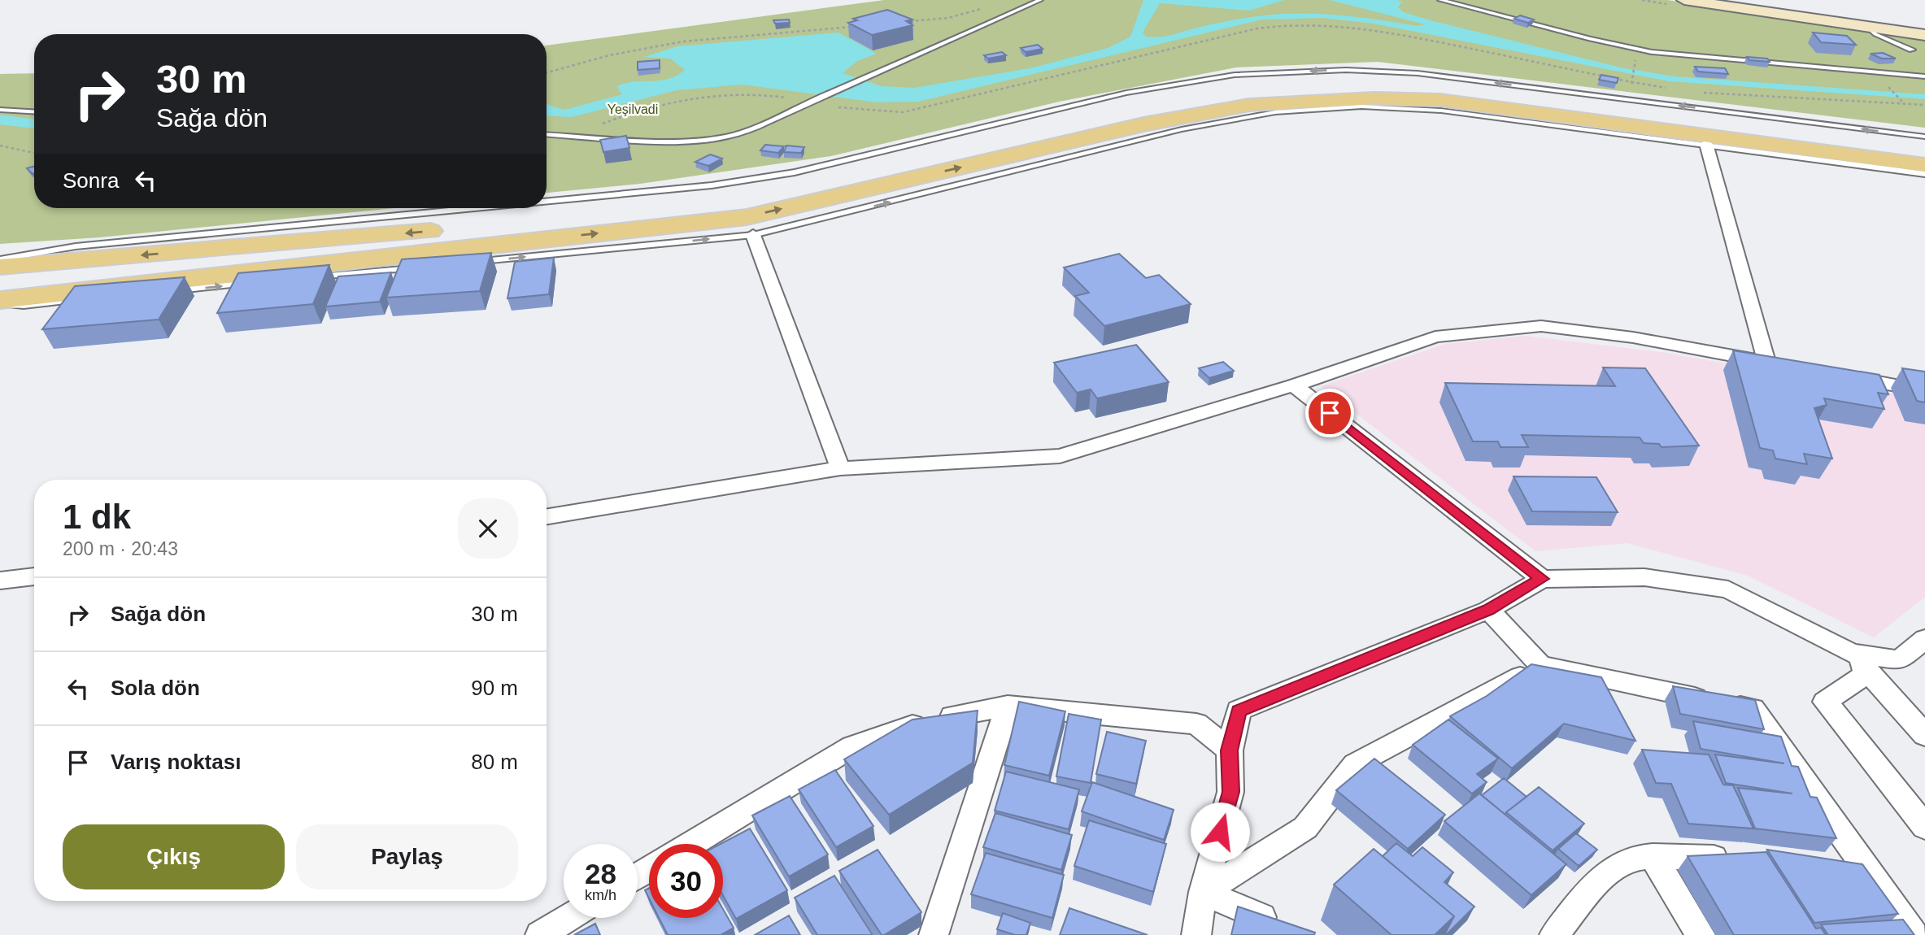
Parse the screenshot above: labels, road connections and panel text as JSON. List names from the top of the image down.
{
  "parks": ["Yeşilvadi"],
  "page": {
    "turn": ["30 m", "Sağa dön"],
    "then": "Sonra",
    "heading": ["1 dk", "200 m · 20:43"],
    "list": [
      {
        "name": "Sağa dön",
        "value": "30 m"
      },
      {
        "name": "Sola dön",
        "value": "90 m"
      },
      {
        "name": "Varış noktası",
        "value": "80 m"
      }
    ],
    "buttons": ["Çıkış", "Paylaş"],
    "speed": "28 km/h",
    "limit": "30"
  }
}
